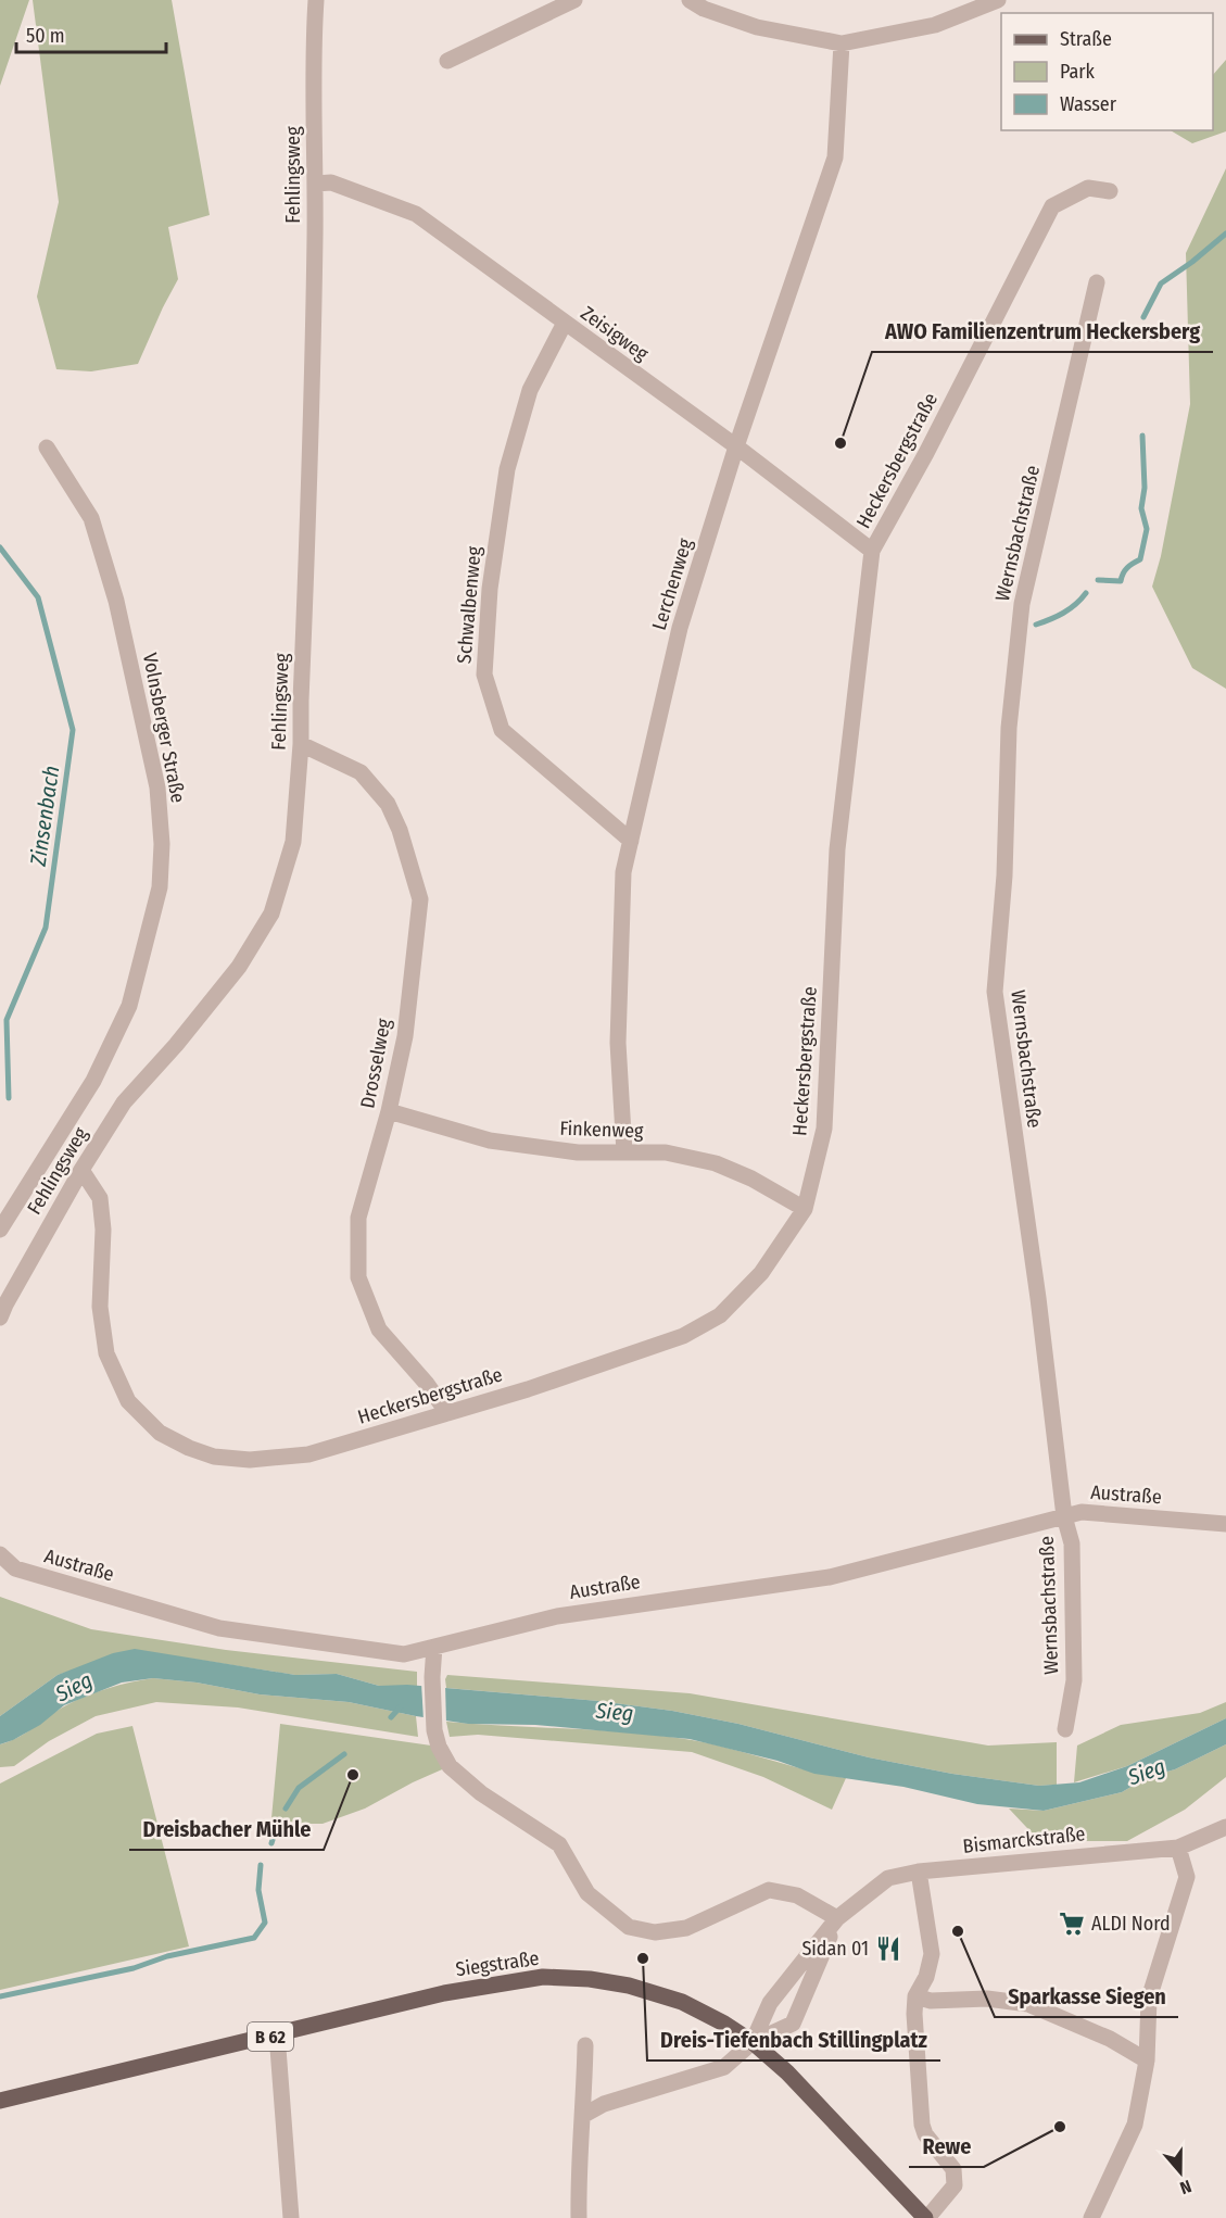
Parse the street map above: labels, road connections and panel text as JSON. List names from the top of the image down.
{
  "streets": {
    "main road": ["Siegstraße", "B 62"],
    "street": [
      "Fehlingsweg",
      "Zeisigweg",
      "Heckersbergstraße",
      "Wernsbachstraße",
      "Lerchenweg",
      "Schwalbenweg",
      "Volnsberger Straße",
      "Drosselweg",
      "Finkenweg",
      "Austraße",
      "Bismarckstraße"
    ]
  },
  "crossings": [
    ["Fehlingsweg", "Zeisigweg"],
    ["Fehlingsweg", "Heckersbergstraße"],
    ["Fehlingsweg", "Drosselweg"],
    ["Zeisigweg", "Heckersbergstraße"],
    ["Zeisigweg", "Lerchenweg"],
    ["Zeisigweg", "Schwalbenweg"],
    ["Heckersbergstraße", "Drosselweg"],
    ["Heckersbergstraße", "Finkenweg"],
    ["Wernsbachstraße", "Austraße"],
    ["Lerchenweg", "Schwalbenweg"],
    ["Lerchenweg", "Finkenweg"],
    ["Drosselweg", "Finkenweg"],
    ["Bismarckstraße", "Siegstraße"]
  ],
  "water": ["Zinsenbach", "Sieg"],
  "places": {
    "other": [
      "AWO Familienzentrum Heckersberg",
      "Dreisbacher Mühle",
      "Sparkasse Siegen",
      "Dreis-Tiefenbach Stillingplatz",
      "Rewe"
    ],
    "supermarket": ["ALDI Nord"],
    "restaurant": ["Sidan 01"]
  },
  "legend": ["Straße", "Park", "Wasser"],
  "scale_bar": "50 m",
  "north": "bottom"
}
